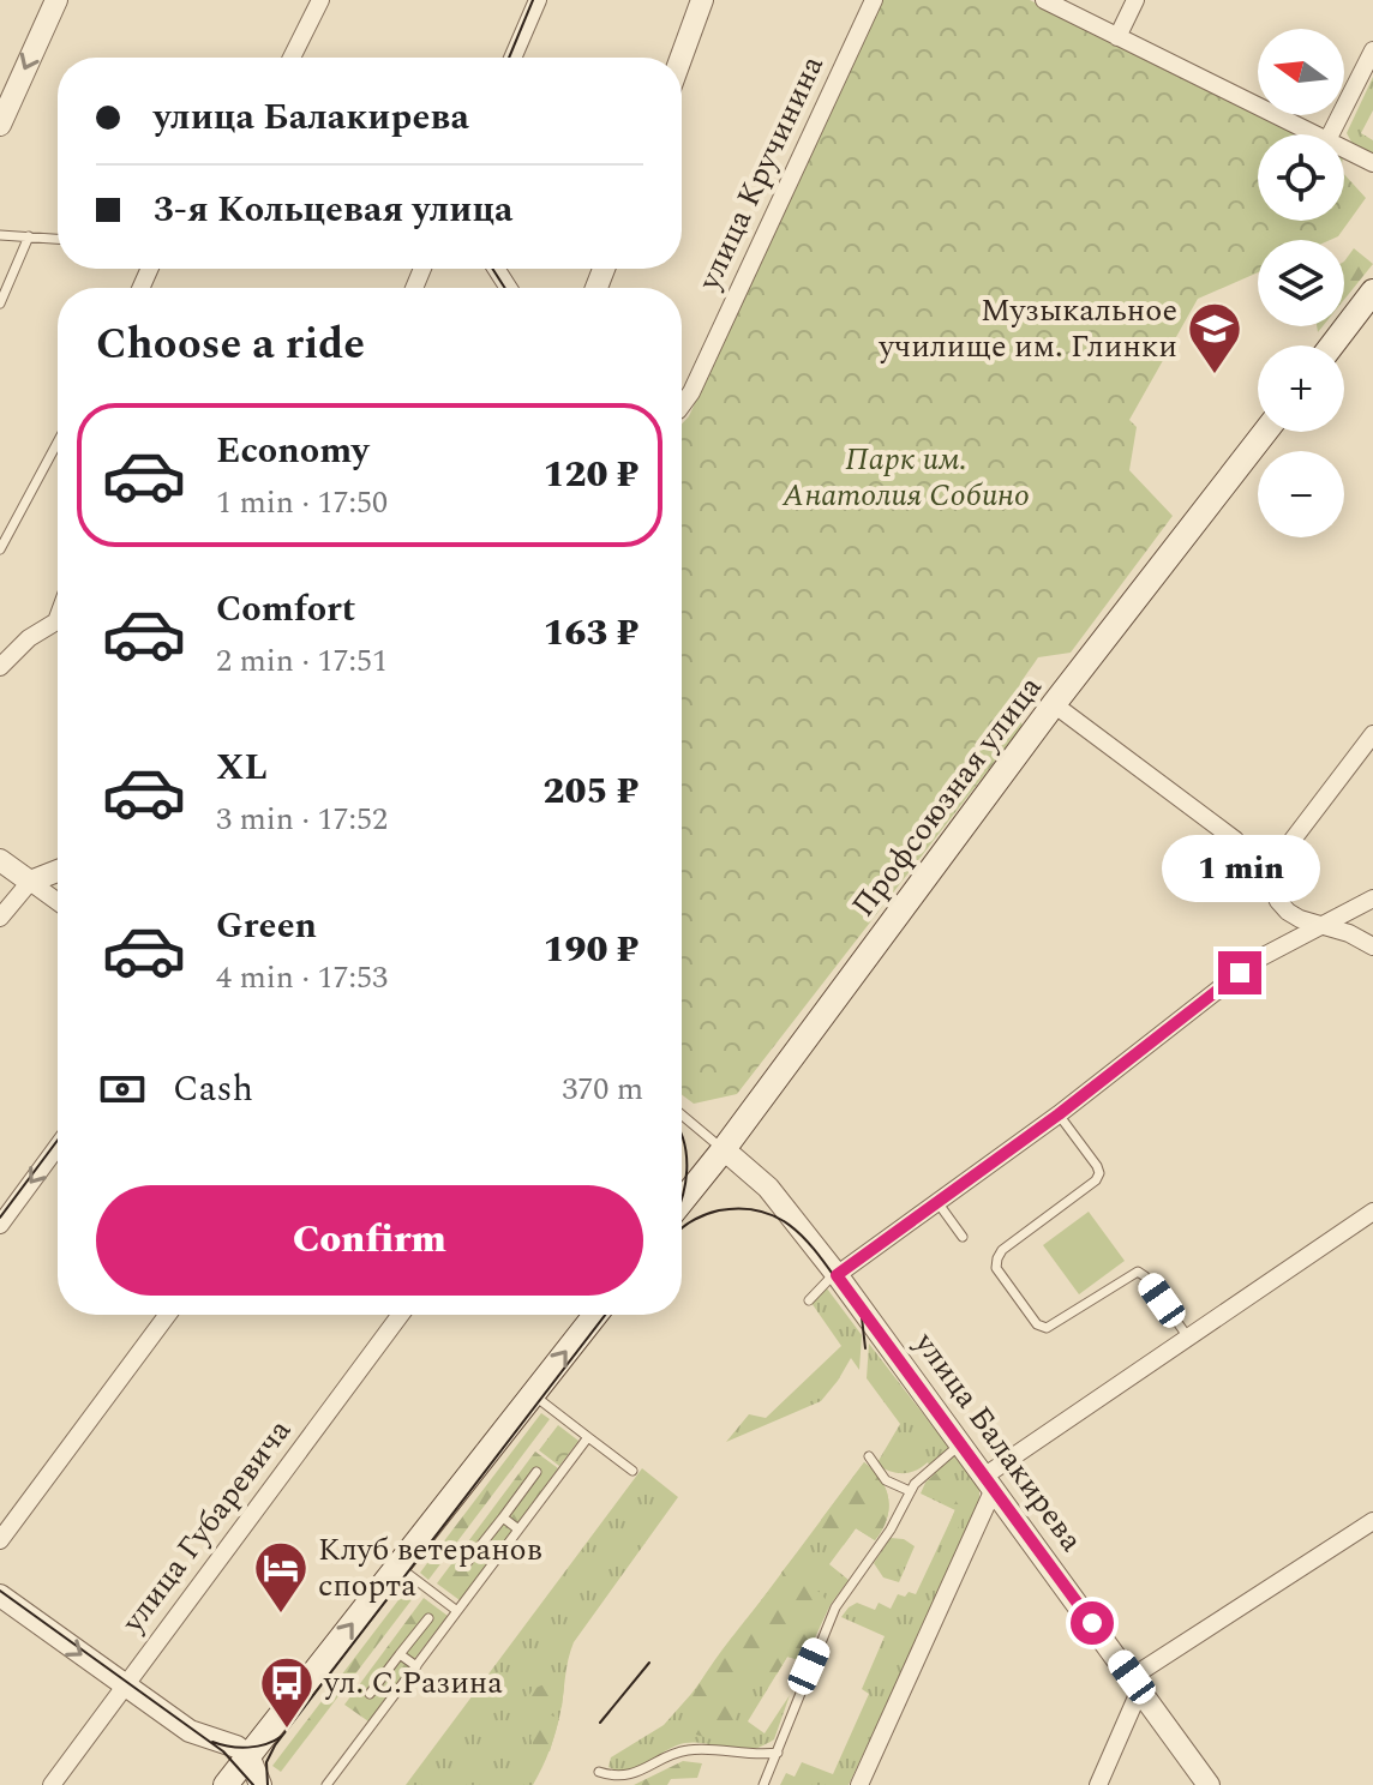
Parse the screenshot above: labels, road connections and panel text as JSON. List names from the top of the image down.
{
  "streets": {
    "main road": ["Профсоюзная улица"],
    "street": ["улица Кручинина", "улица Балакирева", "улица Губаревича"]
  },
  "crossings": [
    ["Профсоюзная улица", "улица Балакирева"]
  ],
  "parks": ["Парк им. Анатолия Собино"],
  "places": {
    "school or university": ["Музыкальное училище им. Глинки"],
    "hotel": ["Клуб ветеранов спорта"],
    "bus stop": ["ул. С.Разина"]
  },
  "north": "left",
  "page": {
    "map_buttons": ["+", "−"],
    "banner": ["улица Балакирева", "3-я Кольцевая улица"],
    "heading": "Choose a ride",
    "list": [
      {
        "name": "Economy",
        "note": "1 min · 17:50",
        "value": "120 ₽"
      },
      {
        "name": "Comfort",
        "note": "2 min · 17:51",
        "value": "163 ₽"
      },
      {
        "name": "XL",
        "note": "3 min · 17:52",
        "value": "205 ₽"
      },
      {
        "name": "Green",
        "note": "4 min · 17:53",
        "value": "190 ₽"
      }
    ],
    "bubble": "1 min",
    "pay": ["Cash", "370 m"],
    "buttons": "Confirm"
  }
}
